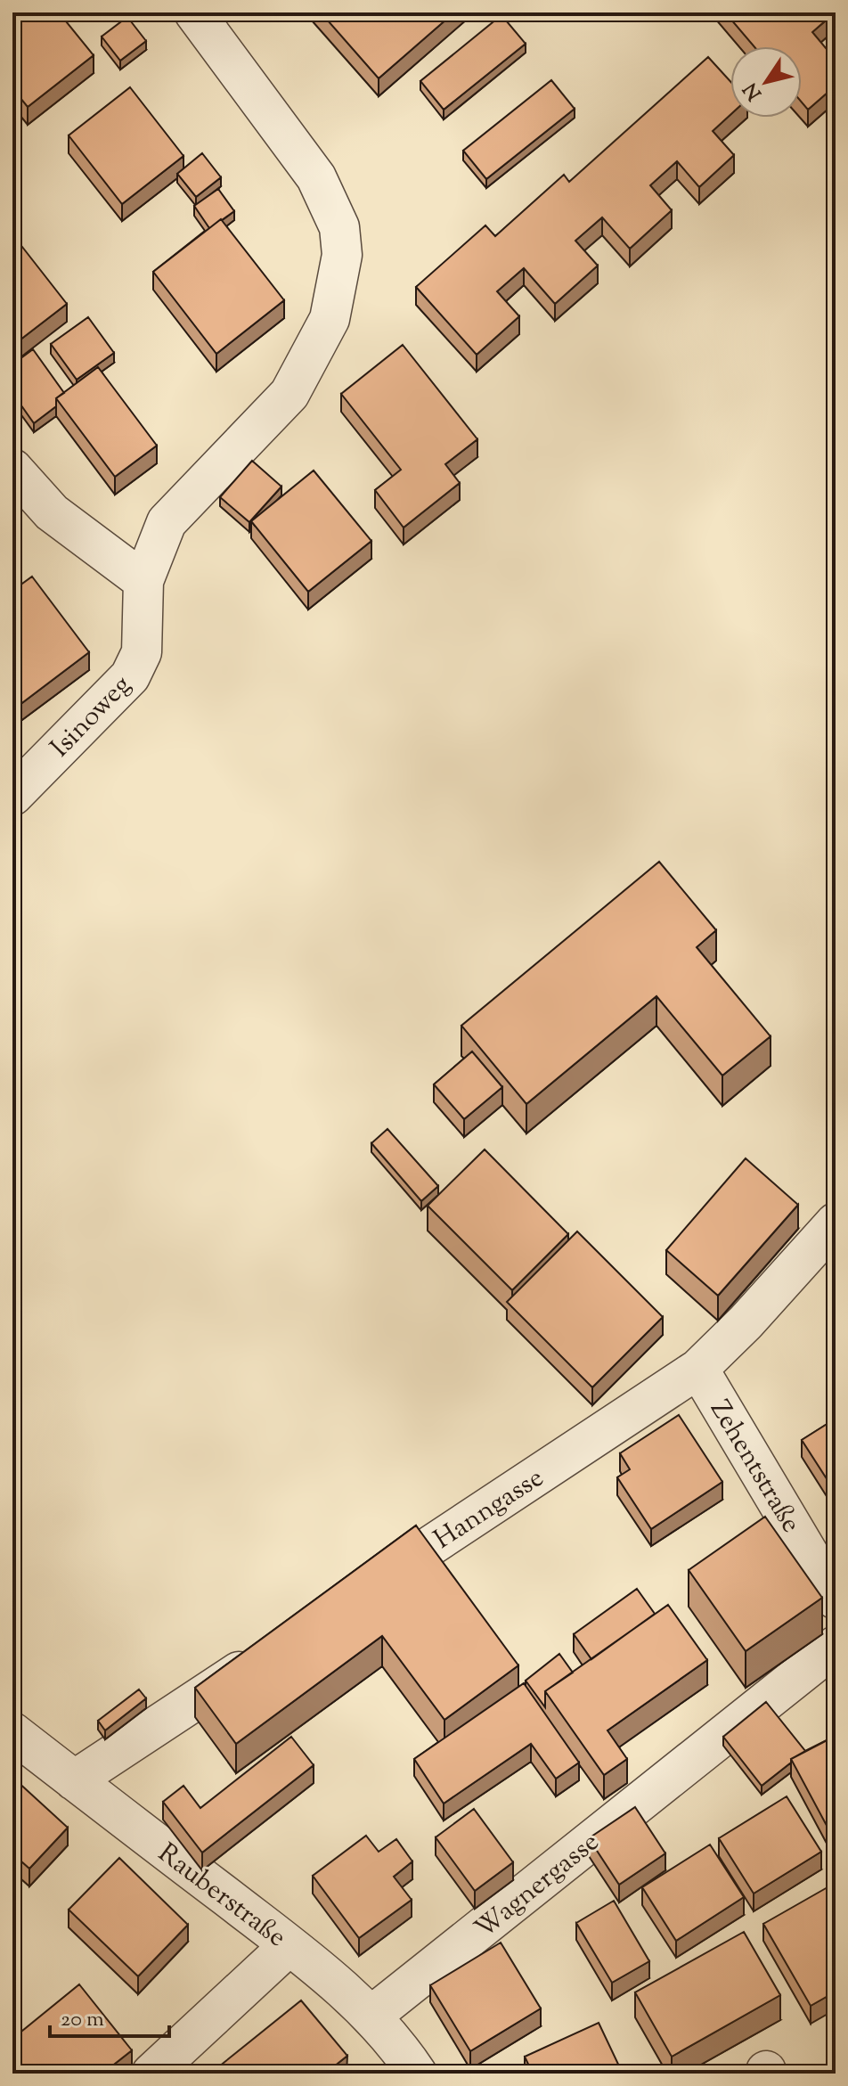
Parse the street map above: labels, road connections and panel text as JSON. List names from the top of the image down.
{
  "streets": {
    "street": [
      "Isinoweg",
      "Zehentstraße",
      "Hanngasse",
      "Wagnergasse",
      "Rauberstraße"
    ]
  },
  "crossings": [
    ["Zehentstraße", "Hanngasse"],
    ["Wagnergasse", "Rauberstraße"]
  ],
  "scale_bar": "20 m",
  "north": "bottom left"
}
